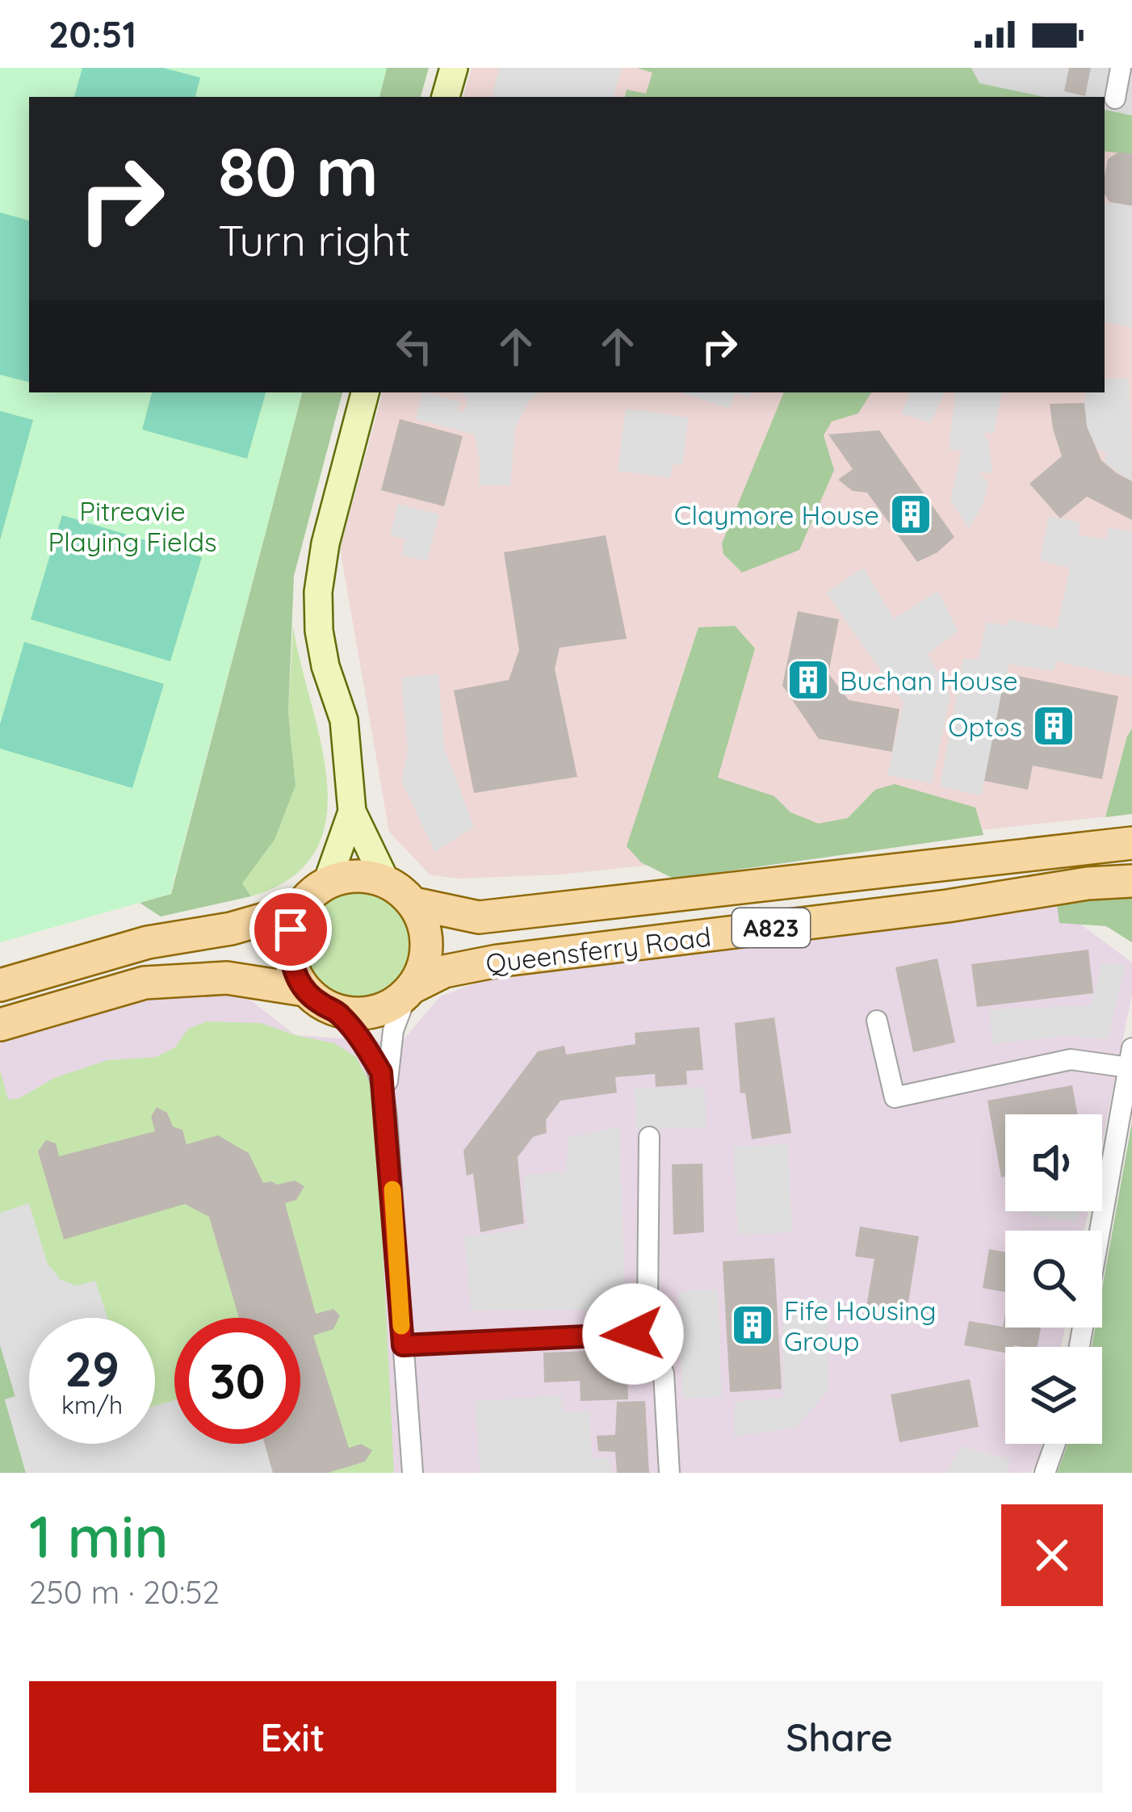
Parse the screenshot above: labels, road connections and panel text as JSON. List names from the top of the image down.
{
  "streets": {
    "main road": ["A823", "Queensferry Road"]
  },
  "crossings": [
    ["A823", "Queensferry Road"]
  ],
  "parks": ["Pitreavie Playing Fields"],
  "places": {
    "building": [
      "Claymore House",
      "Buchan House",
      "Optos",
      "Fife Housing Group"
    ]
  },
  "page": {
    "status": "20:51",
    "turn": ["80 m", "Turn right"],
    "speed": "29 km/h",
    "limit": "30",
    "heading": ["1 min", "250 m · 20:52"],
    "buttons": ["Exit", "Share"]
  }
}
